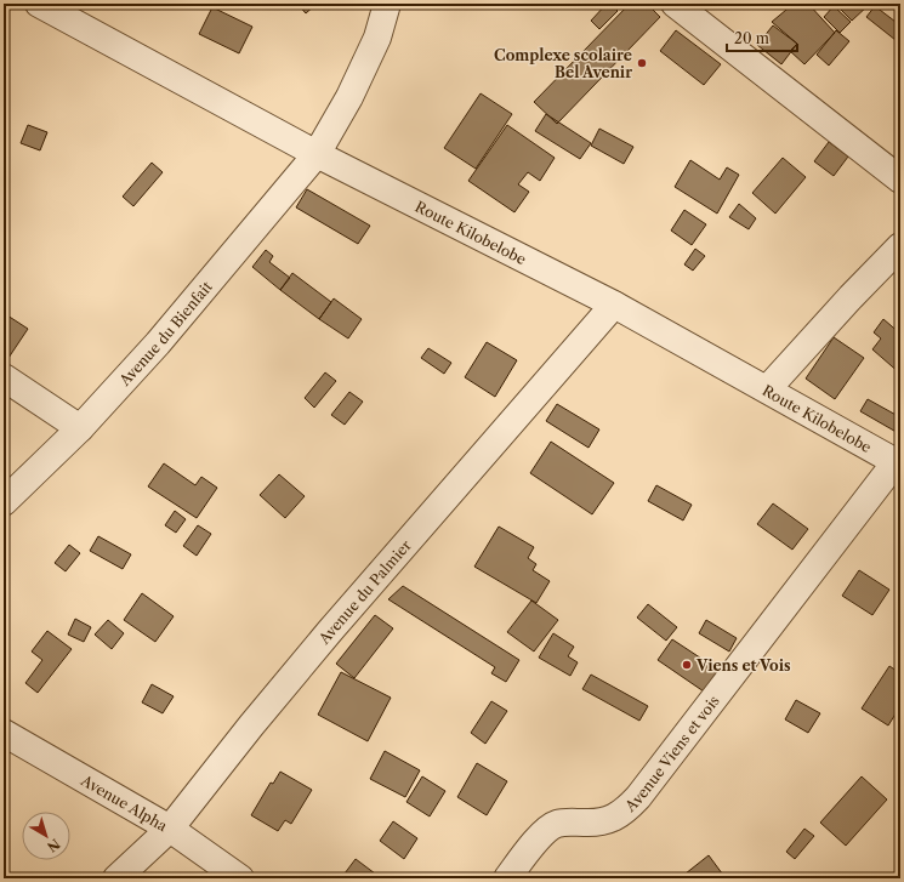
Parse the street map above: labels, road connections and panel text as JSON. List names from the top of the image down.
{
  "streets": {
    "street": [
      "Route Kilobelobe",
      "Avenue du Bienfait",
      "Avenue du Palmier",
      "Avenue Viens et vois",
      "Avenue Alpha"
    ]
  },
  "crossings": [
    ["Route Kilobelobe", "Avenue du Bienfait"],
    ["Route Kilobelobe", "Avenue du Palmier"],
    ["Route Kilobelobe", "Avenue Viens et vois"],
    ["Avenue du Palmier", "Avenue Alpha"]
  ],
  "places": ["Complexe scolaire Bel Avenir", "Viens et Vois"],
  "scale_bar": "20 m",
  "north": "bottom right"
}
